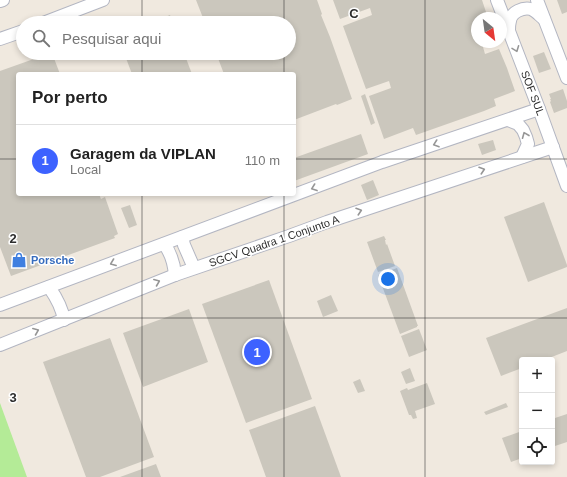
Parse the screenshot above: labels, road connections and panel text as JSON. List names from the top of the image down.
{
  "streets": {
    "street": ["SOF SUL", "SGCV Quadra 1 Conjunto A"]
  },
  "crossings": [
    ["SOF SUL", "SGCV Quadra 1 Conjunto A"]
  ],
  "places": {
    "shop": ["Porsche"]
  },
  "north": "bottom right",
  "page": {
    "search": "Pesquisar aqui",
    "heading": "Por perto",
    "list": [
      {
        "mark": "1",
        "name": "Garagem da VIPLAN",
        "note": "Local",
        "value": "110 m"
      }
    ],
    "pins": "1",
    "map_buttons": ["+", "−"]
  },
  "grid": {
    "columns": ["C"],
    "rows": ["2", "3"]
  }
}
